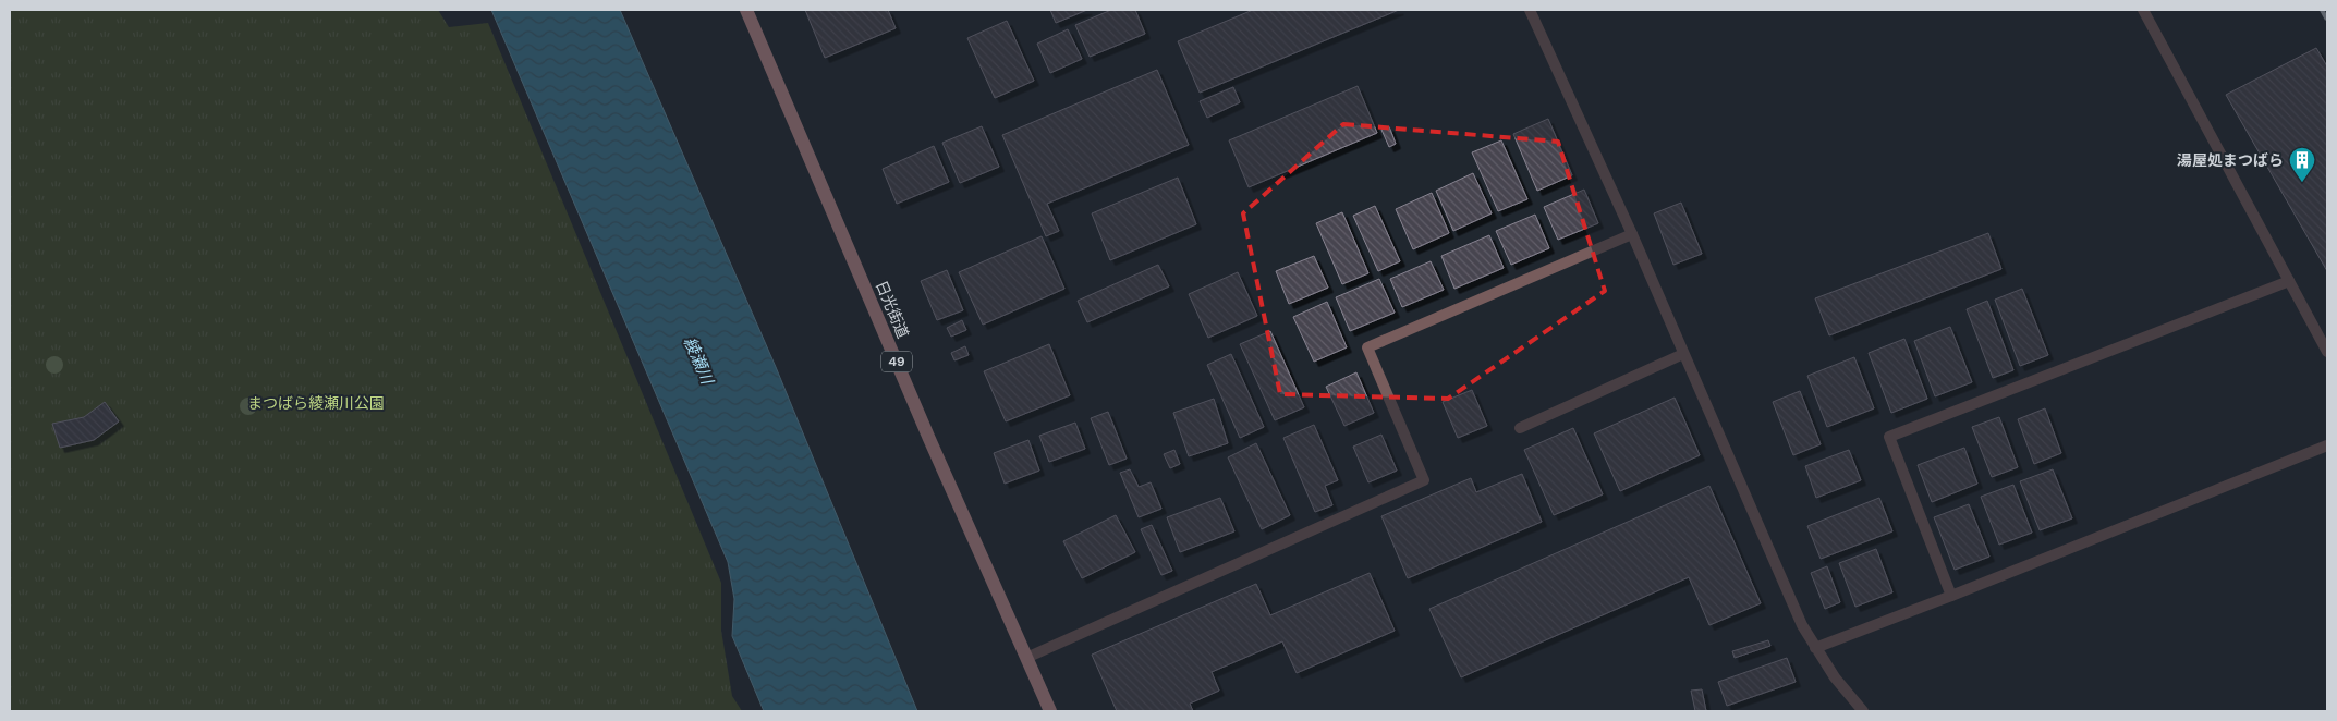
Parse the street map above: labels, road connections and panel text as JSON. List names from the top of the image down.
{
  "streets": {
    "main road": ["日光街道", "49"]
  },
  "water": ["綾瀬川"],
  "parks": ["まつばら綾瀬川公園"],
  "places": {
    "building": ["湯屋処まつばら"]
  }
}
